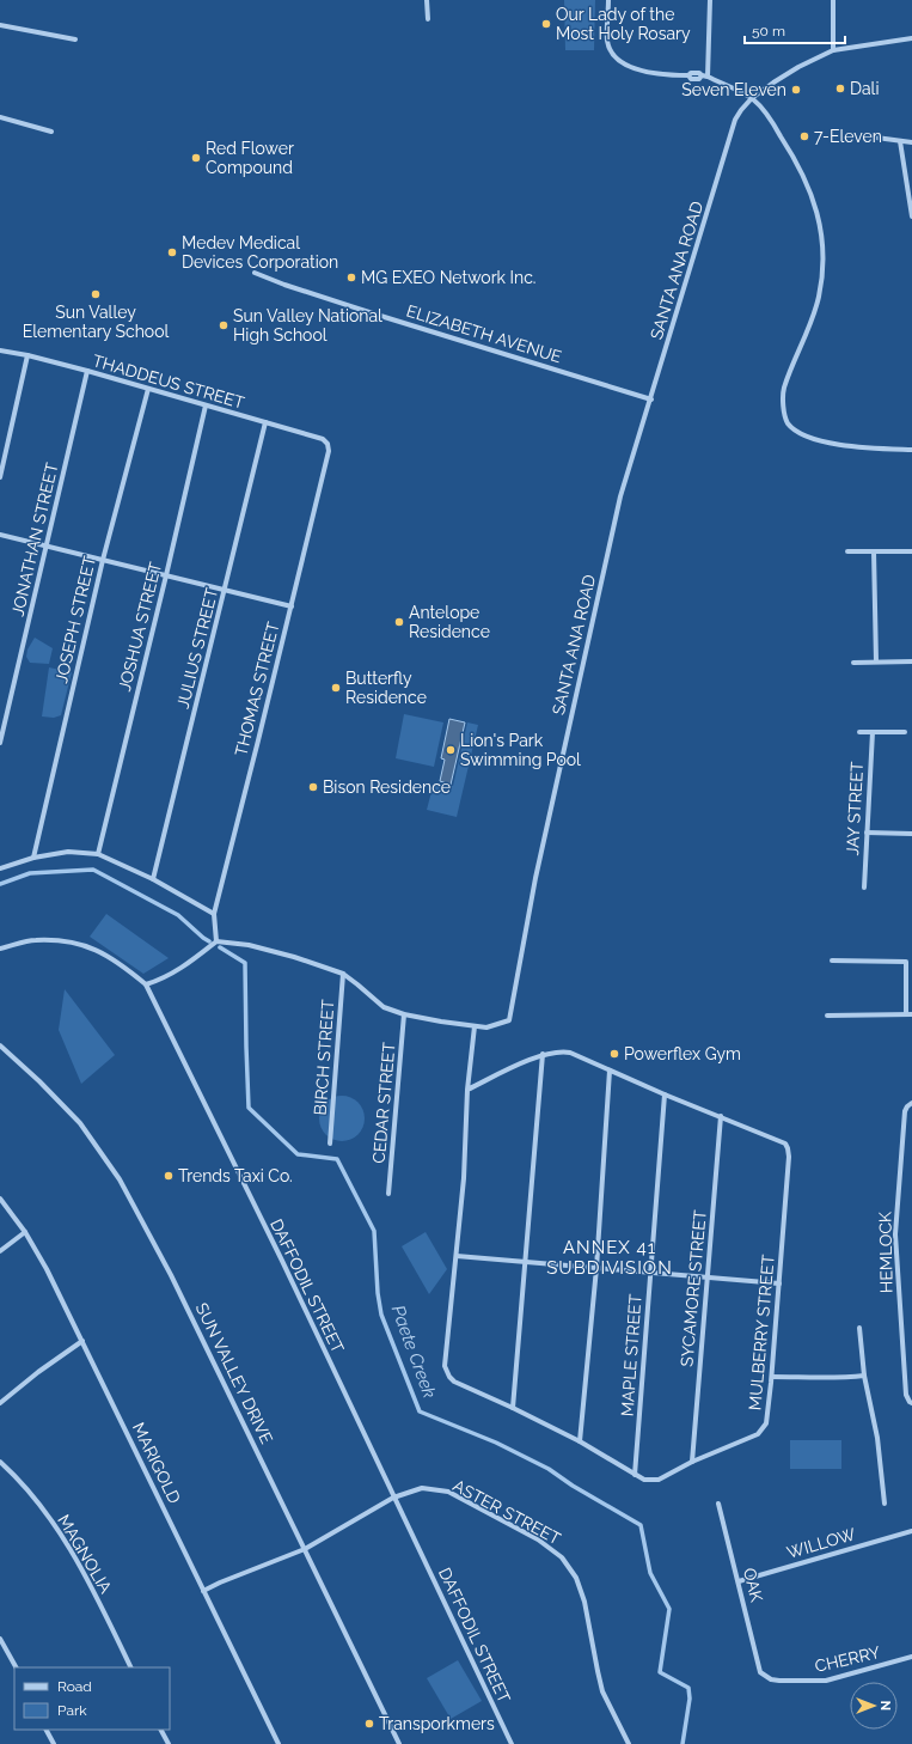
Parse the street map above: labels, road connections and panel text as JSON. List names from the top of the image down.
{
  "streets": {
    "street": [
      "SANTA ANA ROAD",
      "ELIZABETH AVENUE",
      "THADDEUS STREET",
      "JONATHAN STREET",
      "JOSEPH STREET",
      "JOSHUA STREET",
      "JULIUS STREET",
      "THOMAS STREET",
      "JAY STREET",
      "BIRCH STREET",
      "CEDAR STREET",
      "HEMLOCK",
      "DAFFODIL STREET",
      "SYCAMORE STREET",
      "MULBERRY STREET",
      "MAPLE STREET",
      "SUN VALLEY DRIVE",
      "MARIGOLD",
      "ASTER STREET",
      "WILLOW",
      "MAGNOLIA",
      "OAK",
      "CHERRY"
    ]
  },
  "crossings": [
    ["SANTA ANA ROAD", "ELIZABETH AVENUE"],
    ["SANTA ANA ROAD", "THOMAS STREET"],
    ["SANTA ANA ROAD", "BIRCH STREET"],
    ["SANTA ANA ROAD", "CEDAR STREET"],
    ["SANTA ANA ROAD", "MULBERRY STREET"],
    ["THADDEUS STREET", "JONATHAN STREET"],
    ["THADDEUS STREET", "JOSEPH STREET"],
    ["THADDEUS STREET", "JOSHUA STREET"],
    ["THADDEUS STREET", "JULIUS STREET"],
    ["THADDEUS STREET", "THOMAS STREET"],
    ["DAFFODIL STREET", "ASTER STREET"],
    ["SYCAMORE STREET", "MULBERRY STREET"],
    ["MULBERRY STREET", "MAPLE STREET"],
    ["SUN VALLEY DRIVE", "ASTER STREET"],
    ["MARIGOLD", "ASTER STREET"],
    ["WILLOW", "OAK"],
    ["OAK", "CHERRY"]
  ],
  "districts": ["ANNEX 41 SUBDIVISION"],
  "water": ["Paete Creek"],
  "places": [
    "Our Lady of the Most Holy Rosary",
    "Dali",
    "Seven Eleven",
    "7-Eleven",
    "Red Flower Compound",
    "Medev Medical Devices Corporation",
    "MG EXEO Network Inc.",
    "Sun Valley Elementary School",
    "Sun Valley National High School",
    "Antelope Residence",
    "Butterfly Residence",
    "Lion's Park Swimming Pool",
    "Bison Residence",
    "Powerflex Gym",
    "Trends Taxi Co.",
    "Transporkmers"
  ],
  "legend": ["Road", "Park"],
  "scale_bar": "50 m",
  "north": "right"
}
